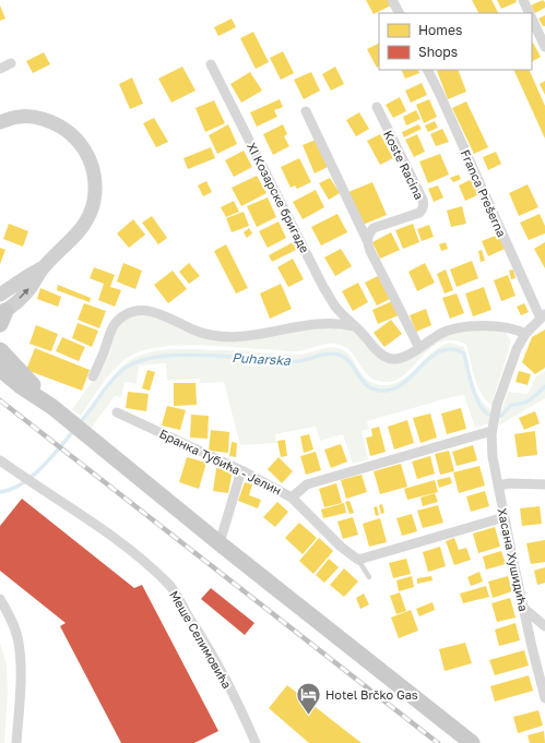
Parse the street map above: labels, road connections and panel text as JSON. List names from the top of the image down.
{
  "streets": {
    "street": [
      "Koste Racina",
      "Franca Prešerna",
      "XI Козарске бригаде",
      "Бранка Тубића - Јелин",
      "Хасана Хушидића",
      "Меше Селимовића"
    ]
  },
  "crossings": [
    ["Franca Prešerna", "Хасана Хушидића"],
    ["XI Козарске бригаде", "Хасана Хушидића"]
  ],
  "water": ["Puharska"],
  "places": {
    "hotel": ["Hotel Brčko Gas"]
  },
  "legend": ["Homes", "Shops"]
}
